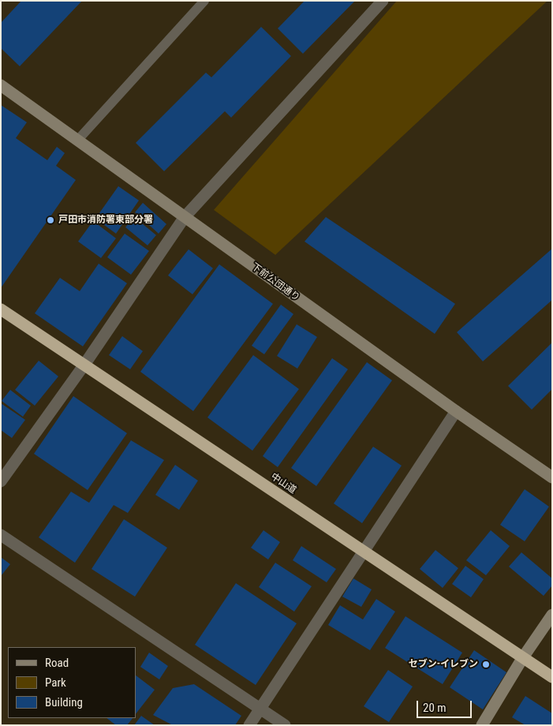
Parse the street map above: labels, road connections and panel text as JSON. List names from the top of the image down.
{
  "streets": {
    "highway": ["中山道"],
    "street": ["下前公団通り"]
  },
  "places": ["戸田市消防署東部分署", "セブン-イレブン"],
  "legend": ["Road", "Park", "Building"],
  "scale_bar": "20 m"
}
